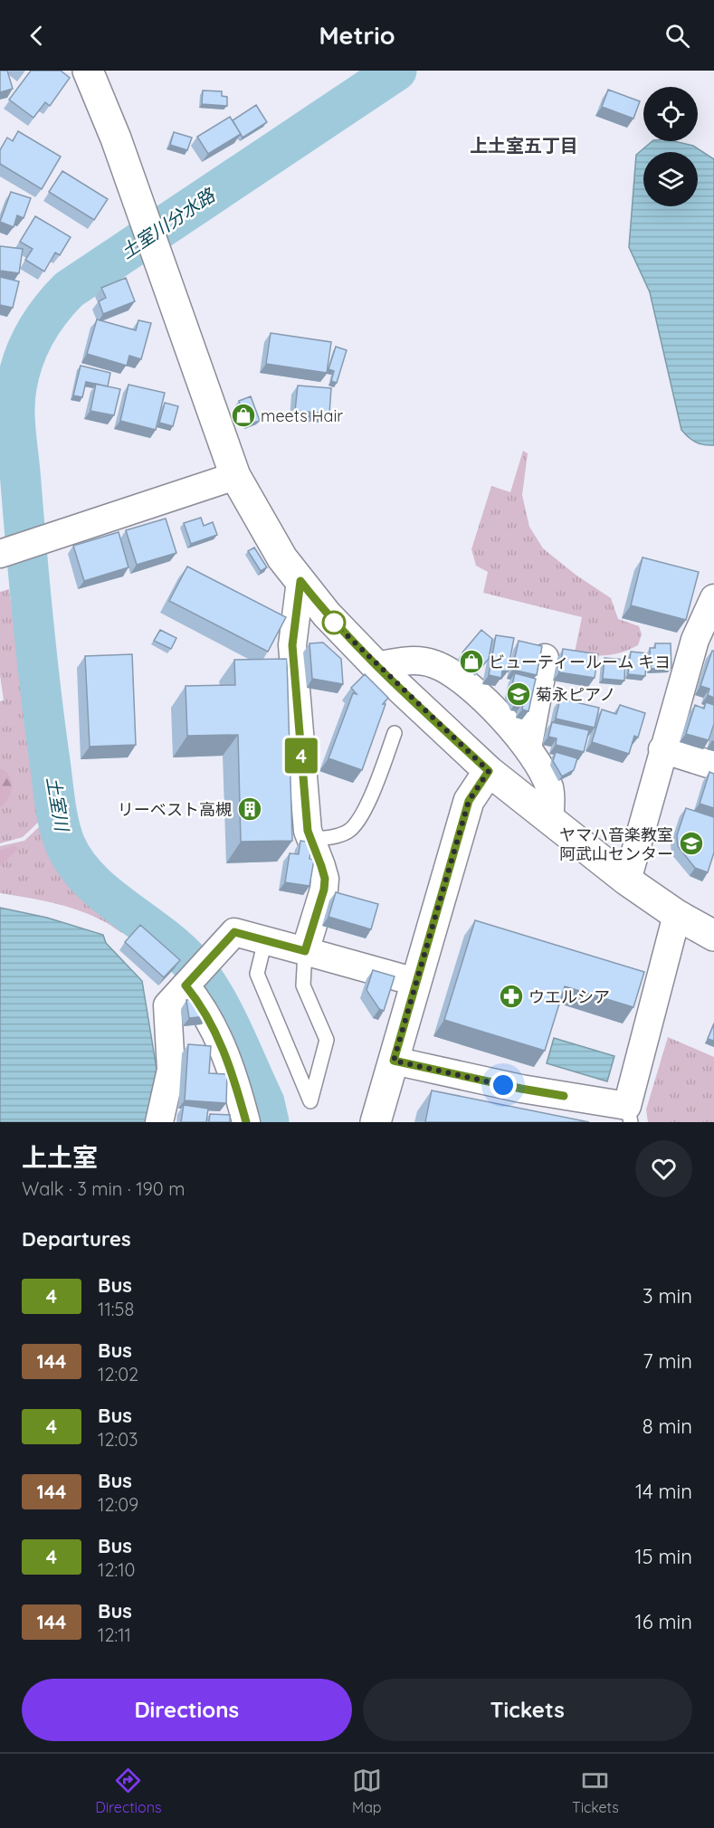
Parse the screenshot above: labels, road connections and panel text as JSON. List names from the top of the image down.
{
  "districts": ["上土室五丁目"],
  "water": ["土室川分水路", "土室川"],
  "places": {
    "shop": ["meets Hair", "ビューティールーム キヨ"],
    "school or university": ["菊永ピアノ", "ヤマハ音楽教室 阿武山センター"],
    "building": ["リーベスト高槻"],
    "pharmacy": ["ウエルシア"]
  },
  "lines": ["bus line 4"],
  "page": {
    "header": "Metrio",
    "on_map": "4",
    "heading": [
      ["上土室", "Walk · 3 min · 190 m"],
      "Departures"
    ],
    "list": [
      {
        "mark": "4",
        "name": "Bus",
        "note": "11:58",
        "value": "3 min"
      },
      {
        "mark": "144",
        "name": "Bus",
        "note": "12:02",
        "value": "7 min"
      },
      {
        "mark": "4",
        "name": "Bus",
        "note": "12:03",
        "value": "8 min"
      },
      {
        "mark": "144",
        "name": "Bus",
        "note": "12:09",
        "value": "14 min"
      },
      {
        "mark": "4",
        "name": "Bus",
        "note": "12:10",
        "value": "15 min"
      },
      {
        "mark": "144",
        "name": "Bus",
        "note": "12:11",
        "value": "16 min"
      }
    ],
    "buttons": ["Directions", "Tickets"],
    "tabs": ["Directions", "Map", "Tickets"]
  }
}
